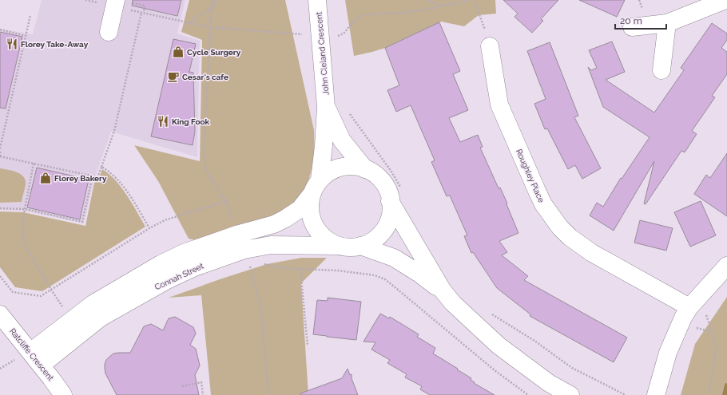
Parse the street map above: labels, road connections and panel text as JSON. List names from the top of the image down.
{
  "streets": {
    "street": [
      "John Cleland Crescent",
      "Roughley Place",
      "Connah Street",
      "Ratcliffe Crescent"
    ]
  },
  "crossings": [
    ["John Cleland Crescent", "Connah Street"],
    ["Connah Street", "Ratcliffe Crescent"]
  ],
  "places": {
    "restaurant": ["Florey Take-Away", "King Fook"],
    "shop": ["Cycle Surgery", "Florey Bakery"],
    "cafe": ["Cesar's cafe"]
  },
  "scale_bar": "20 m"
}
